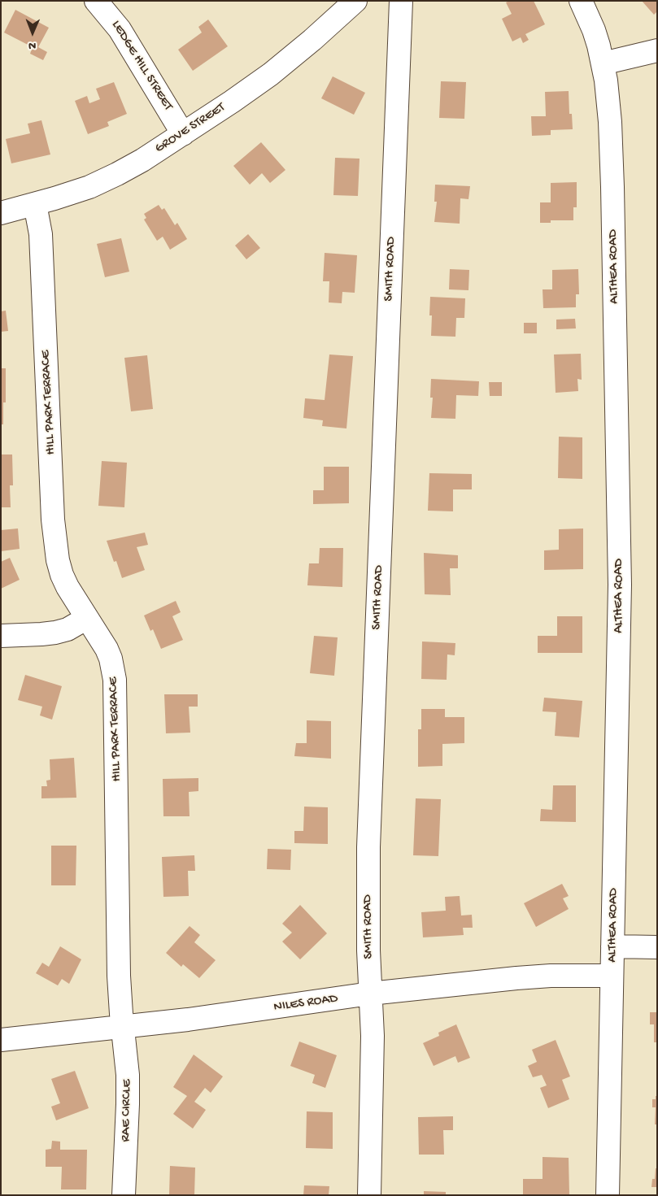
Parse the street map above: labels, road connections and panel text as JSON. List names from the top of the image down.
{
  "streets": {
    "street": [
      "LEDGE HILL STREET",
      "GROVE STREET",
      "ALTHEA ROAD",
      "SMITH ROAD",
      "HILL PARK TERRACE",
      "NILES ROAD",
      "RAE CIRCLE"
    ]
  },
  "crossings": [
    ["LEDGE HILL STREET", "GROVE STREET"],
    ["GROVE STREET", "HILL PARK TERRACE"],
    ["ALTHEA ROAD", "NILES ROAD"],
    ["SMITH ROAD", "NILES ROAD"],
    ["HILL PARK TERRACE", "NILES ROAD"],
    ["HILL PARK TERRACE", "RAE CIRCLE"],
    ["NILES ROAD", "RAE CIRCLE"]
  ],
  "north": "bottom"
}
